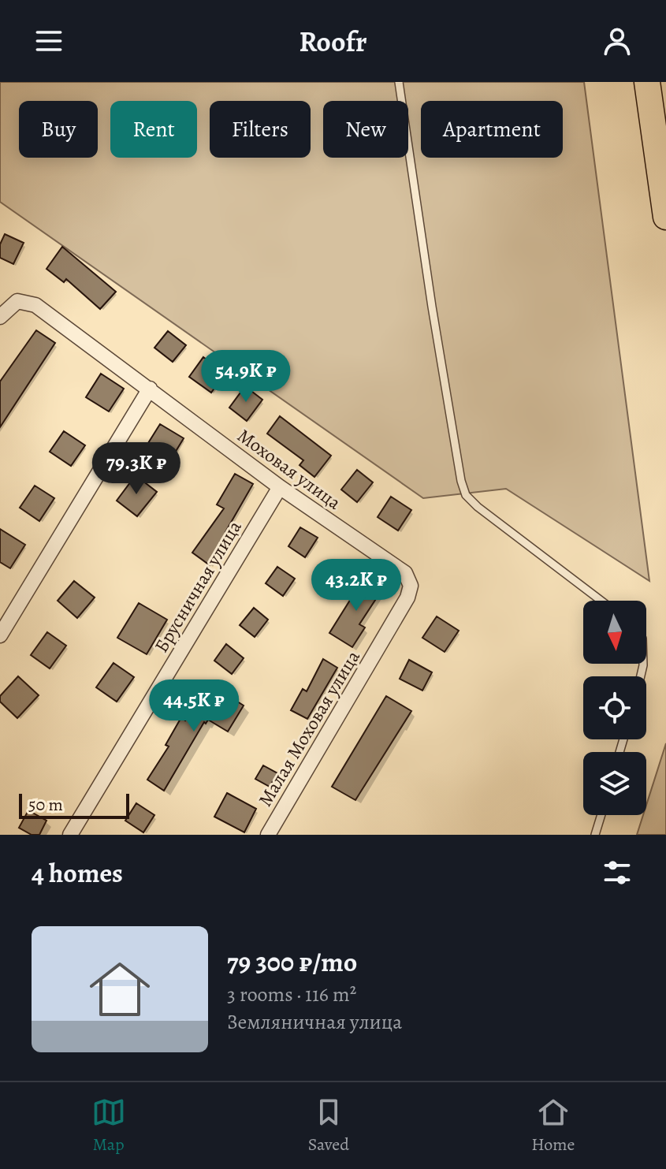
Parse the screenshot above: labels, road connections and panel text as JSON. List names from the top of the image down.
{
  "streets": {
    "street": ["Моховая улица", "Брусничная улица", "Малая Моховая улица"]
  },
  "crossings": [
    ["Моховая улица", "Брусничная улица"],
    ["Моховая улица", "Малая Моховая улица"]
  ],
  "scale_bar": "50 m",
  "north": "bottom",
  "page": {
    "header": "Roofr",
    "chip": [
      "Buy",
      "Rent",
      "Filters",
      "New",
      "Apartment"
    ],
    "price": [
      "54.9K ₽",
      "79.3K ₽",
      "43.2K ₽",
      "44.5K ₽"
    ],
    "scale": "50 m",
    "heading": "4 homes",
    "list": [
      {
        "name": "79 300 ₽/mo",
        "note": "3 rooms · 116 m² · Земляничная улица"
      }
    ],
    "tabs": ["Map", "Saved", "Home"]
  }
}
